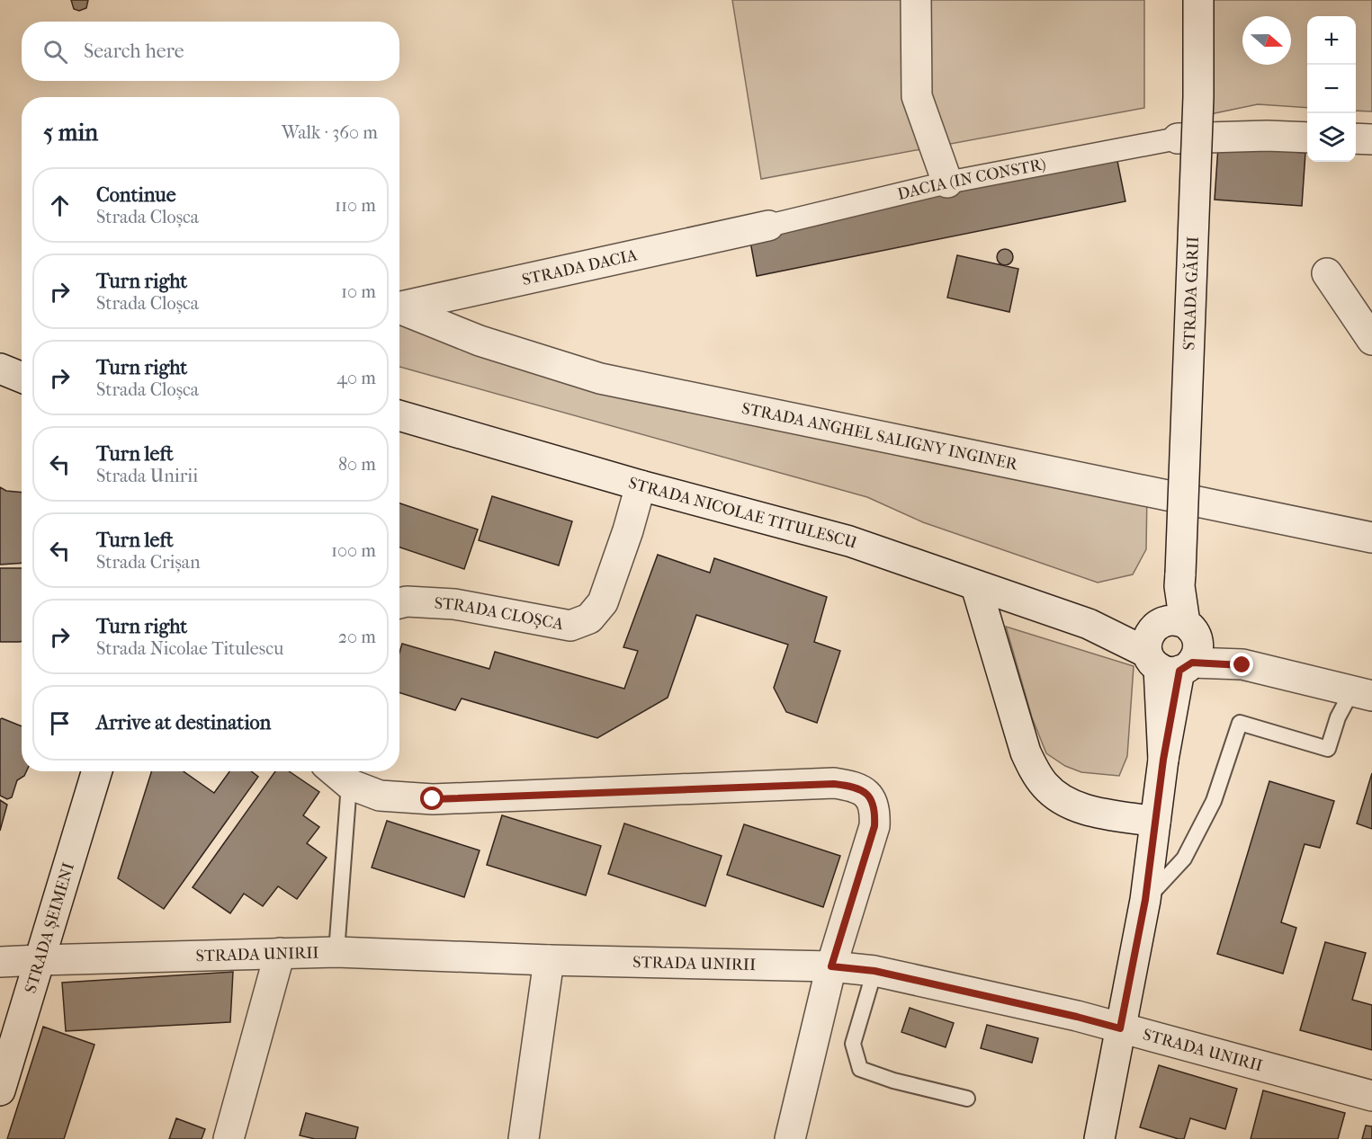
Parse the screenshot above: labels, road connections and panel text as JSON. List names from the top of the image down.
{
  "streets": {
    "street": [
      "DACIA (IN CONSTR)",
      "STRADA DACIA",
      "STRADA GĂRII",
      "STRADA ANGHEL SALIGNY INGINER",
      "STRADA NICOLAE TITULESCU",
      "STRADA CLOȘCA",
      "STRADA ȘEIMENI",
      "STRADA UNIRII"
    ]
  },
  "crossings": [
    ["DACIA (IN CONSTR)", "STRADA DACIA"],
    ["STRADA GĂRII", "STRADA NICOLAE TITULESCU"],
    ["STRADA GĂRII", "STRADA UNIRII"],
    ["STRADA NICOLAE TITULESCU", "STRADA CLOȘCA"],
    ["STRADA ȘEIMENI", "STRADA UNIRII"]
  ],
  "north": "right",
  "page": {
    "map_buttons": ["+", "−"],
    "search": "Search here",
    "heading": ["5 min", "Walk · 360 m"],
    "list": [
      ["Continue", "Strada Cloșca", "110 m"],
      ["Turn right", "Strada Cloșca", "10 m"],
      ["Turn right", "Strada Cloșca", "40 m"],
      ["Turn left", "Strada Unirii", "80 m"],
      ["Turn left", "Strada Crișan", "100 m"],
      ["Turn right", "Strada Nicolae Titulescu", "20 m"],
      "Arrive at destination"
    ]
  }
}
